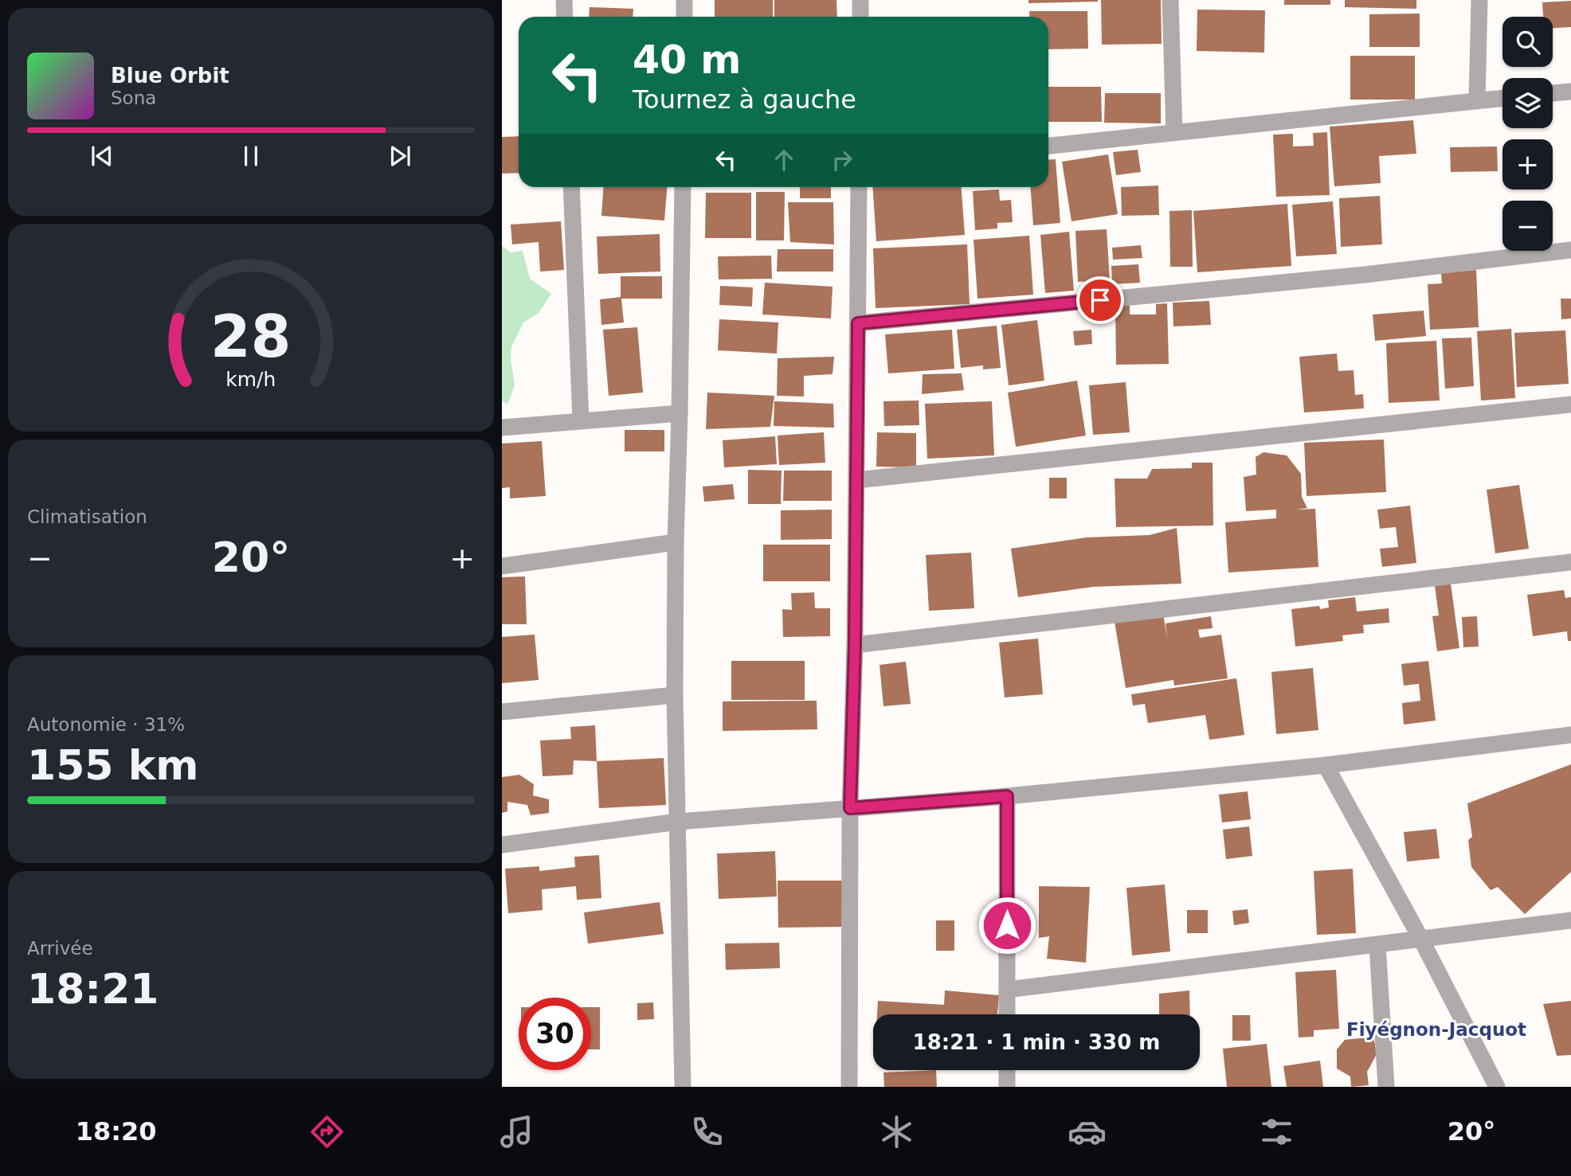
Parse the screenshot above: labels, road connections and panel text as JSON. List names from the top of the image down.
{
  "districts": ["Fiyégnon-Jacquot"],
  "page": {
    "map_buttons": ["+", "−"],
    "turn": ["40 m", "Tournez à gauche"],
    "song": ["Blue Orbit", "Sona"],
    "tile": [
      "Climatisation",
      ["Autonomie · 31%", "155 km"],
      ["Arrivée", "18:21"]
    ],
    "heat": ["−", "20°", "+"],
    "limit": "30",
    "trip": "18:21 · 1 min · 330 m",
    "tabs": ["18:20", "20°"],
    "gauge": ["28", "km/h"]
  }
}
